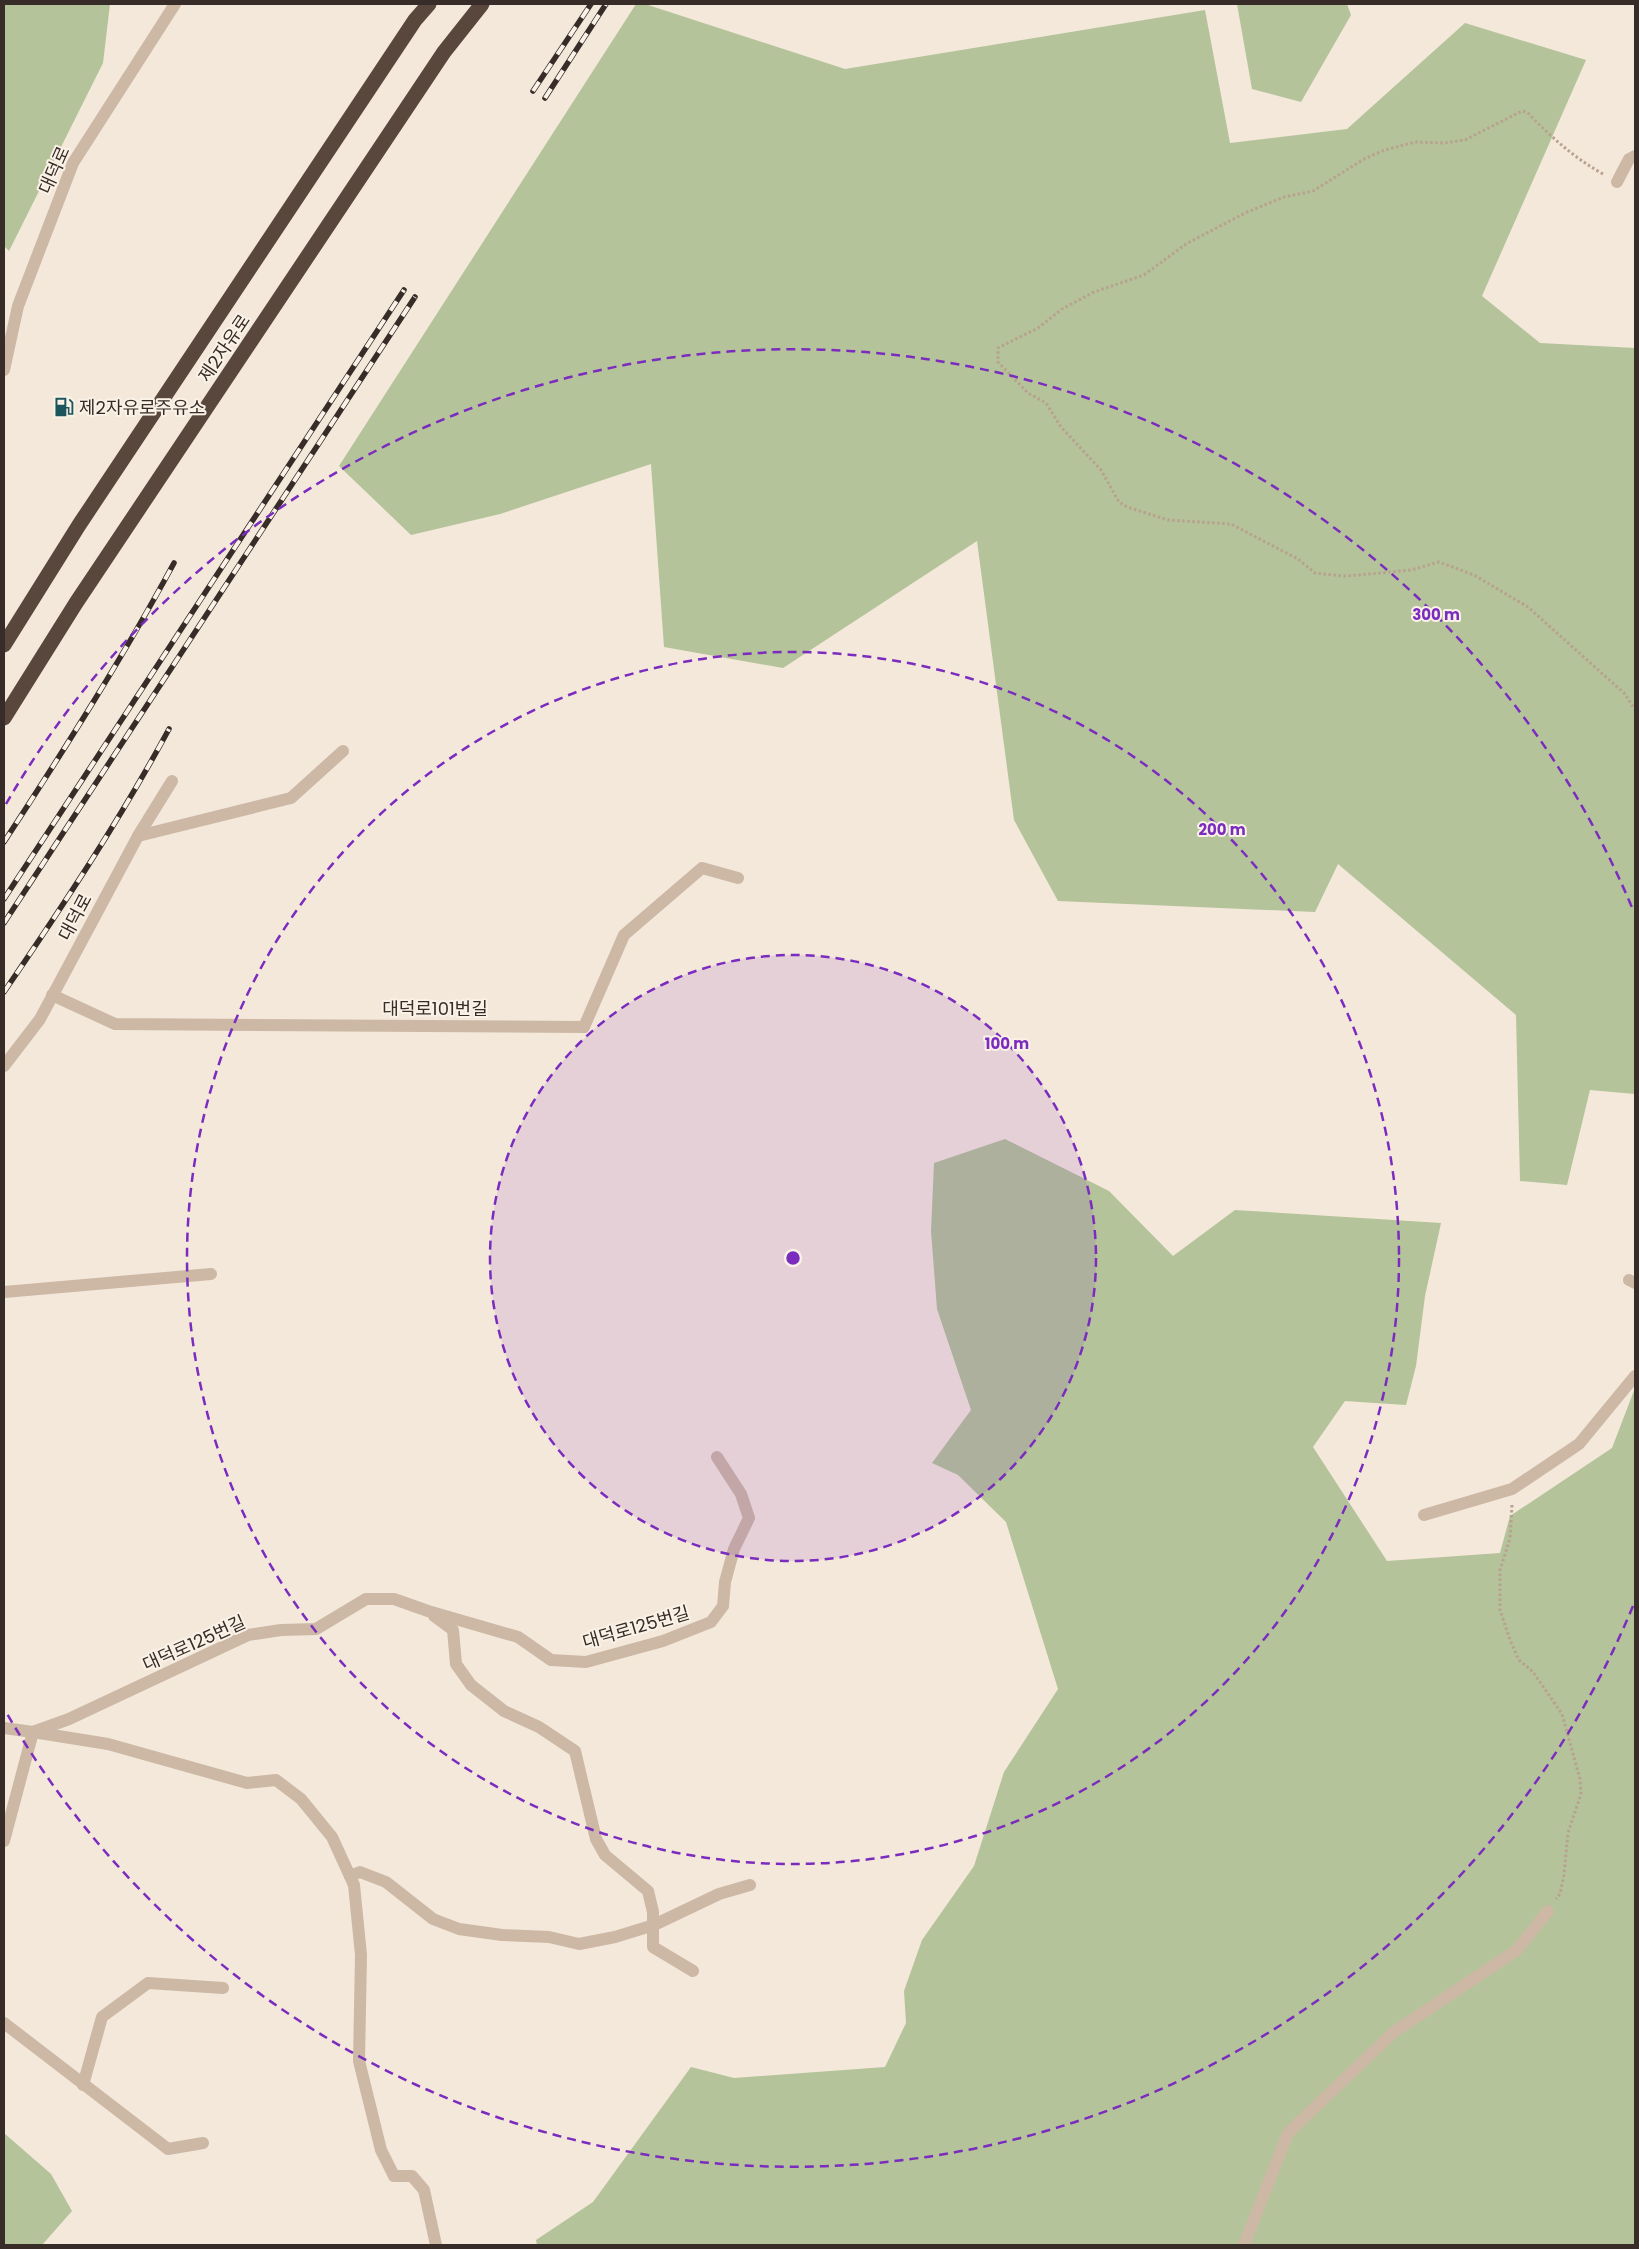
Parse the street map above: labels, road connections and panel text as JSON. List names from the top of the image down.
{
  "streets": {
    "highway": ["제2자유로"],
    "street": ["대덕로", "대덕로101번길", "대덕로125번길"]
  },
  "crossings": [
    ["대덕로", "대덕로101번길"]
  ],
  "places": {
    "fuel station": ["제2자유로주유소"]
  },
  "rings": ["300 m", "200 m", "100 m"]
}
